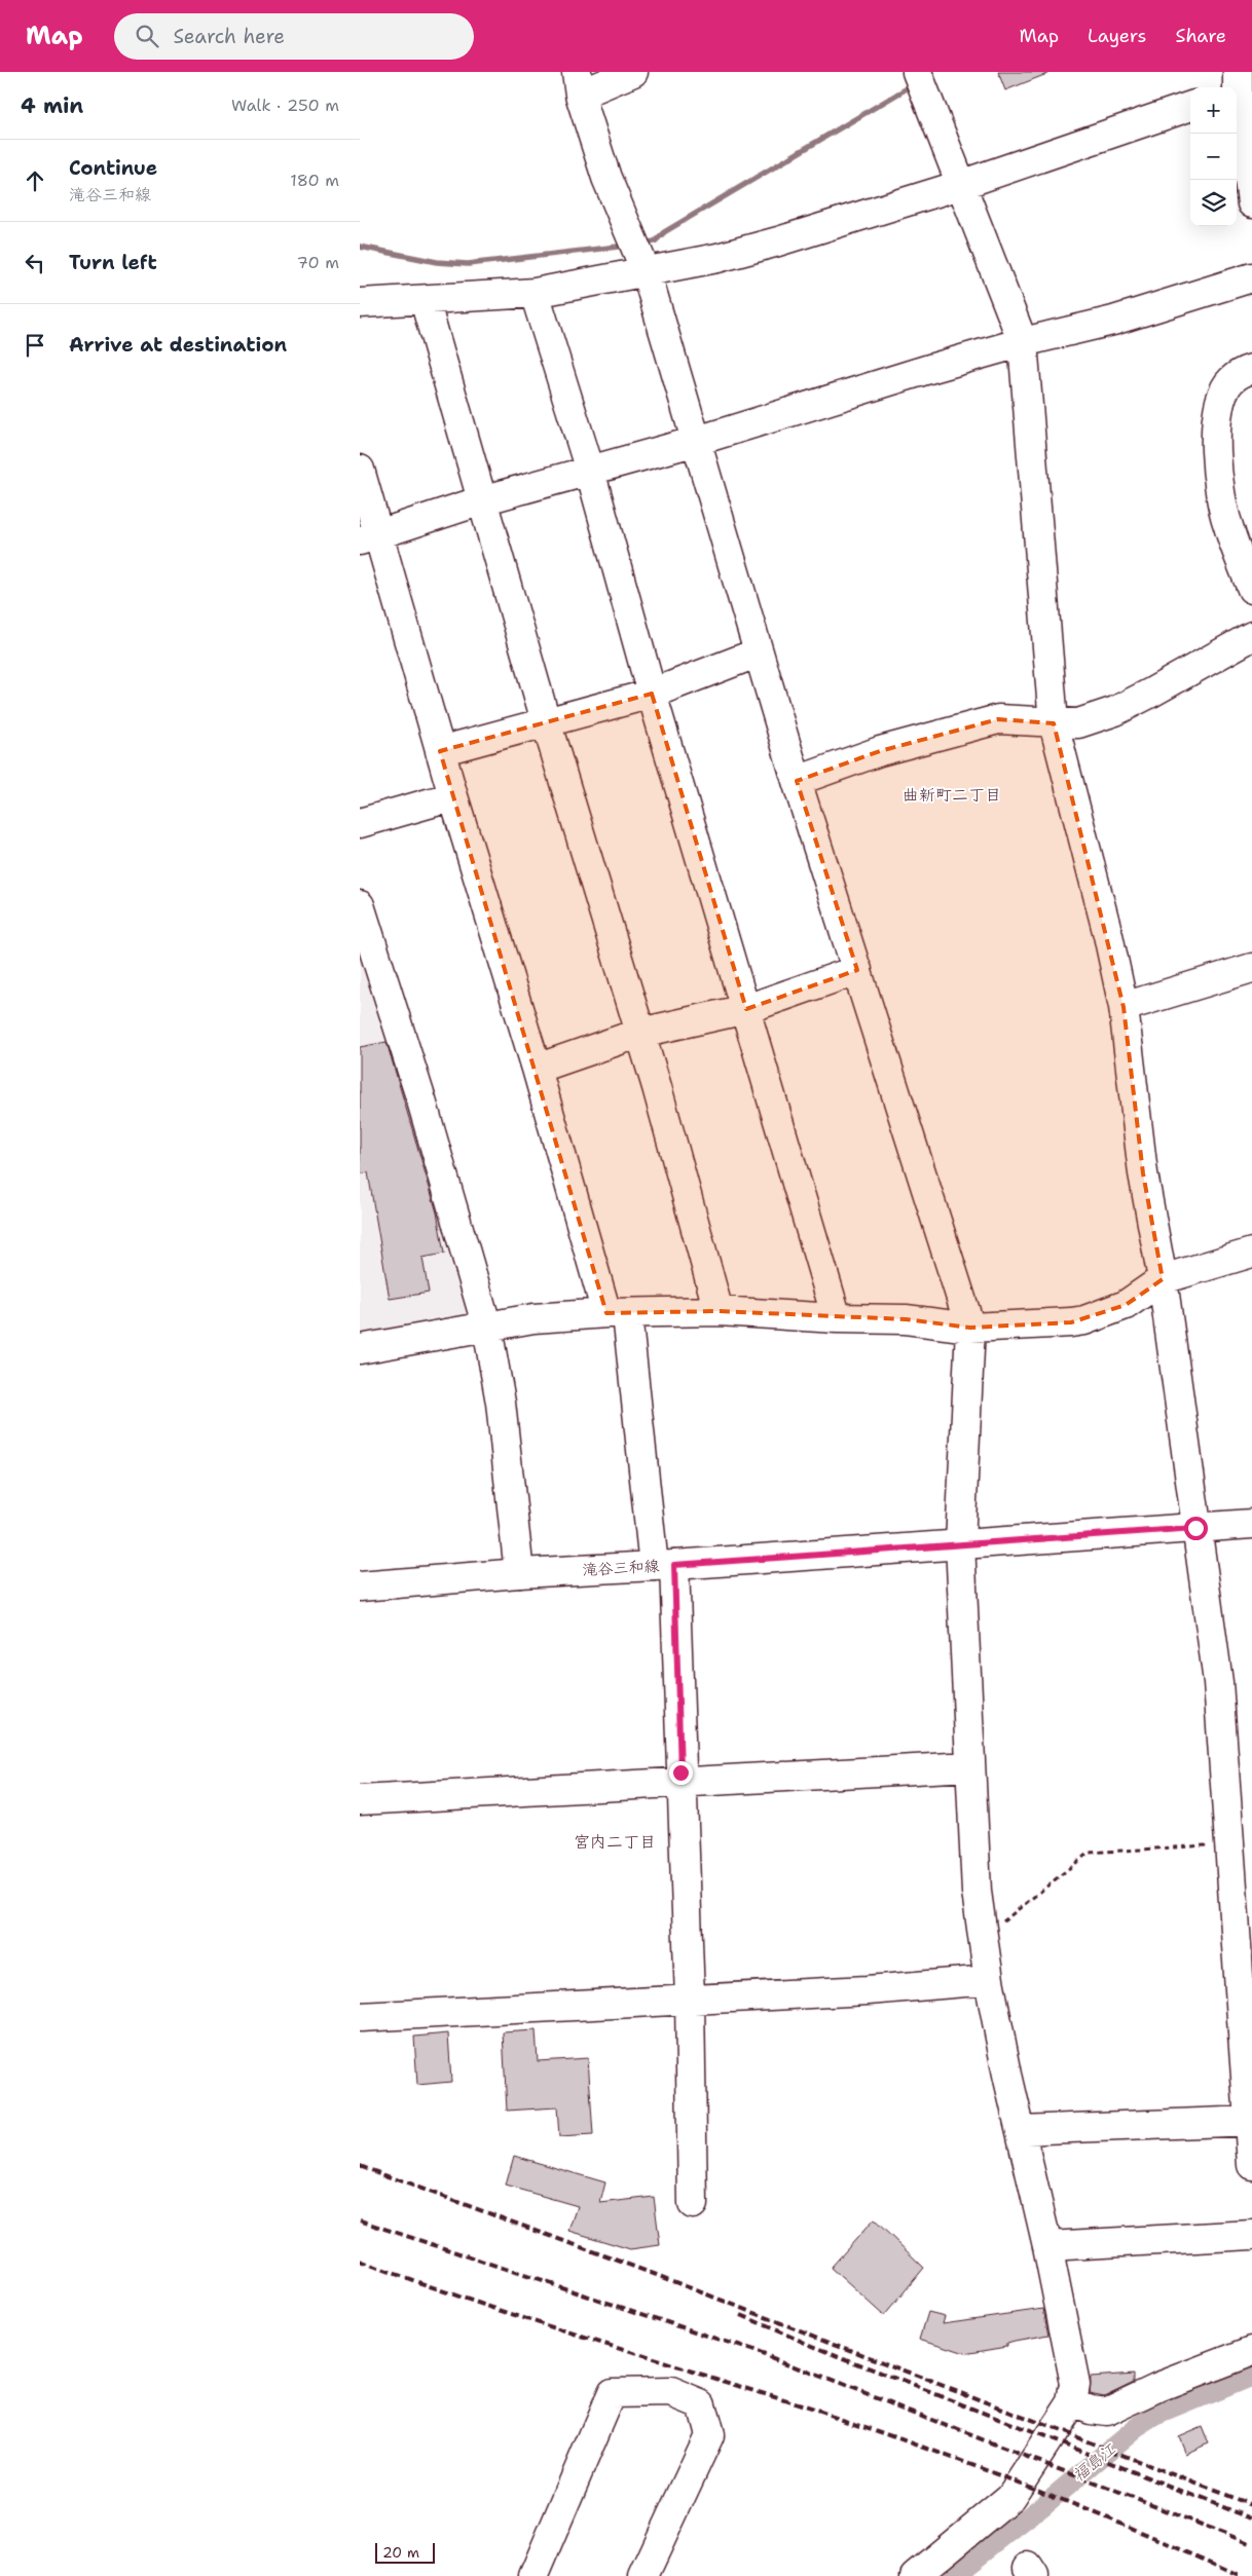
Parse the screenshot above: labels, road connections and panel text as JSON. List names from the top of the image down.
{
  "streets": {
    "street": ["滝谷三和線"]
  },
  "districts": ["曲新町二丁目", "宮内二丁目"],
  "water": ["福島江"],
  "scale_bar": "20 m",
  "page": {
    "header": "Map",
    "search": "Search here",
    "nav": ["Map", "Layers", "Share"],
    "heading": ["4 min", "Walk · 250 m"],
    "map_buttons": ["+", "−"],
    "list": [
      ["Continue", "滝谷三和線", "180 m"],
      ["Turn left", "70 m"],
      "Arrive at destination"
    ],
    "scale": "20 m"
  }
}
